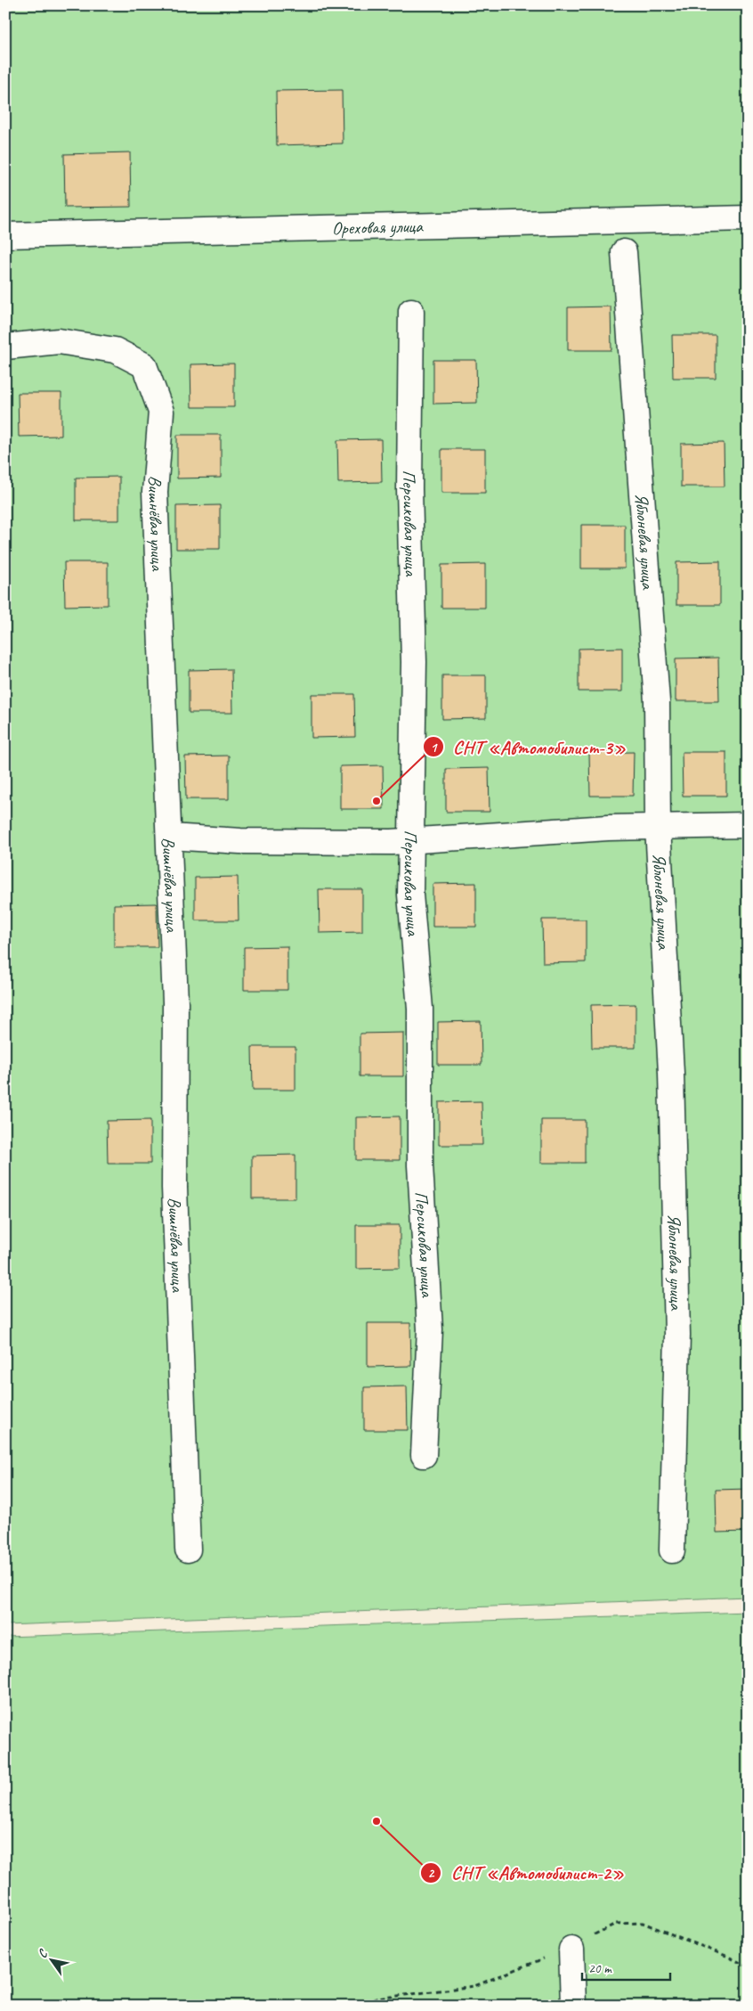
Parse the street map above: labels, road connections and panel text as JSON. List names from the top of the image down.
{
  "streets": {
    "street": [
      "Ореховая улица",
      "Персиковая улица",
      "Вишнёвая улица",
      "Яблоневая улица"
    ]
  },
  "places": ["СНТ «Автомобилист-3»", "СНТ «Автомобилист-2»"],
  "scale_bar": "20 m",
  "north": "top left"
}
